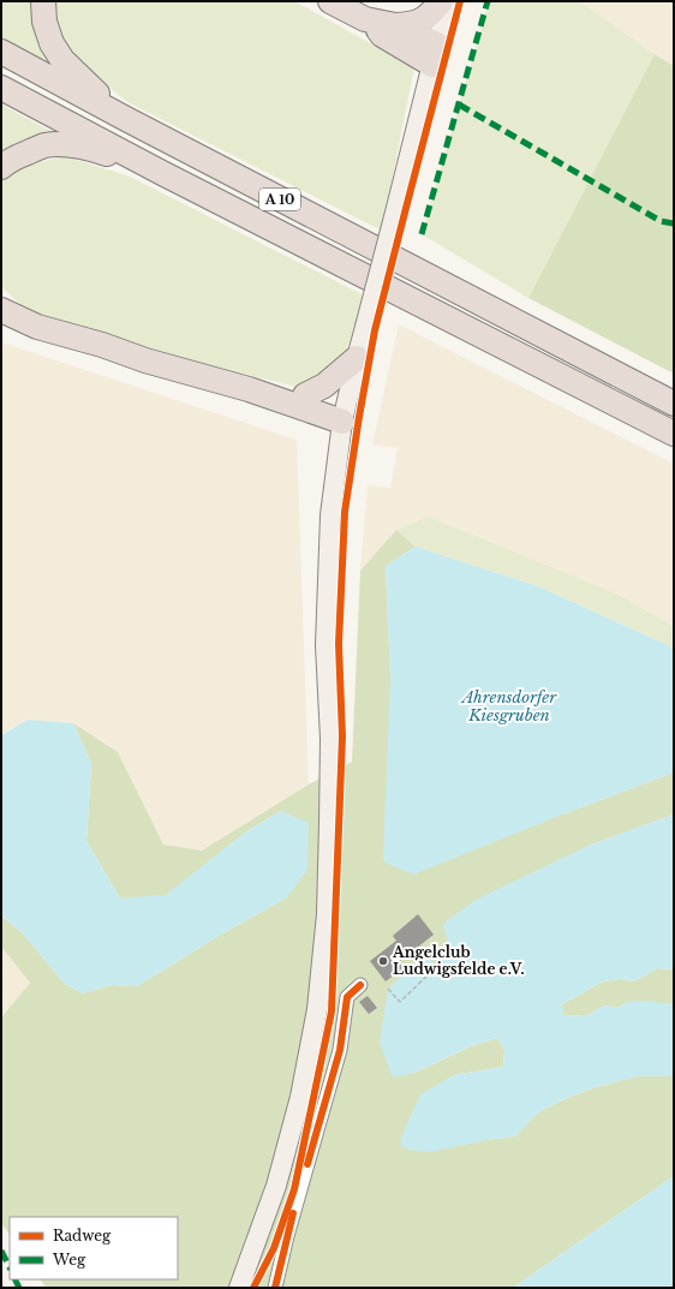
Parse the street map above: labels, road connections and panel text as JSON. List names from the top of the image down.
{
  "streets": {
    "highway": ["A 10"]
  },
  "water": ["Ahrensdorfer Kiesgruben"],
  "places": ["Angelclub Ludwigsfelde e.V."],
  "legend": ["Radweg", "Weg"]
}
